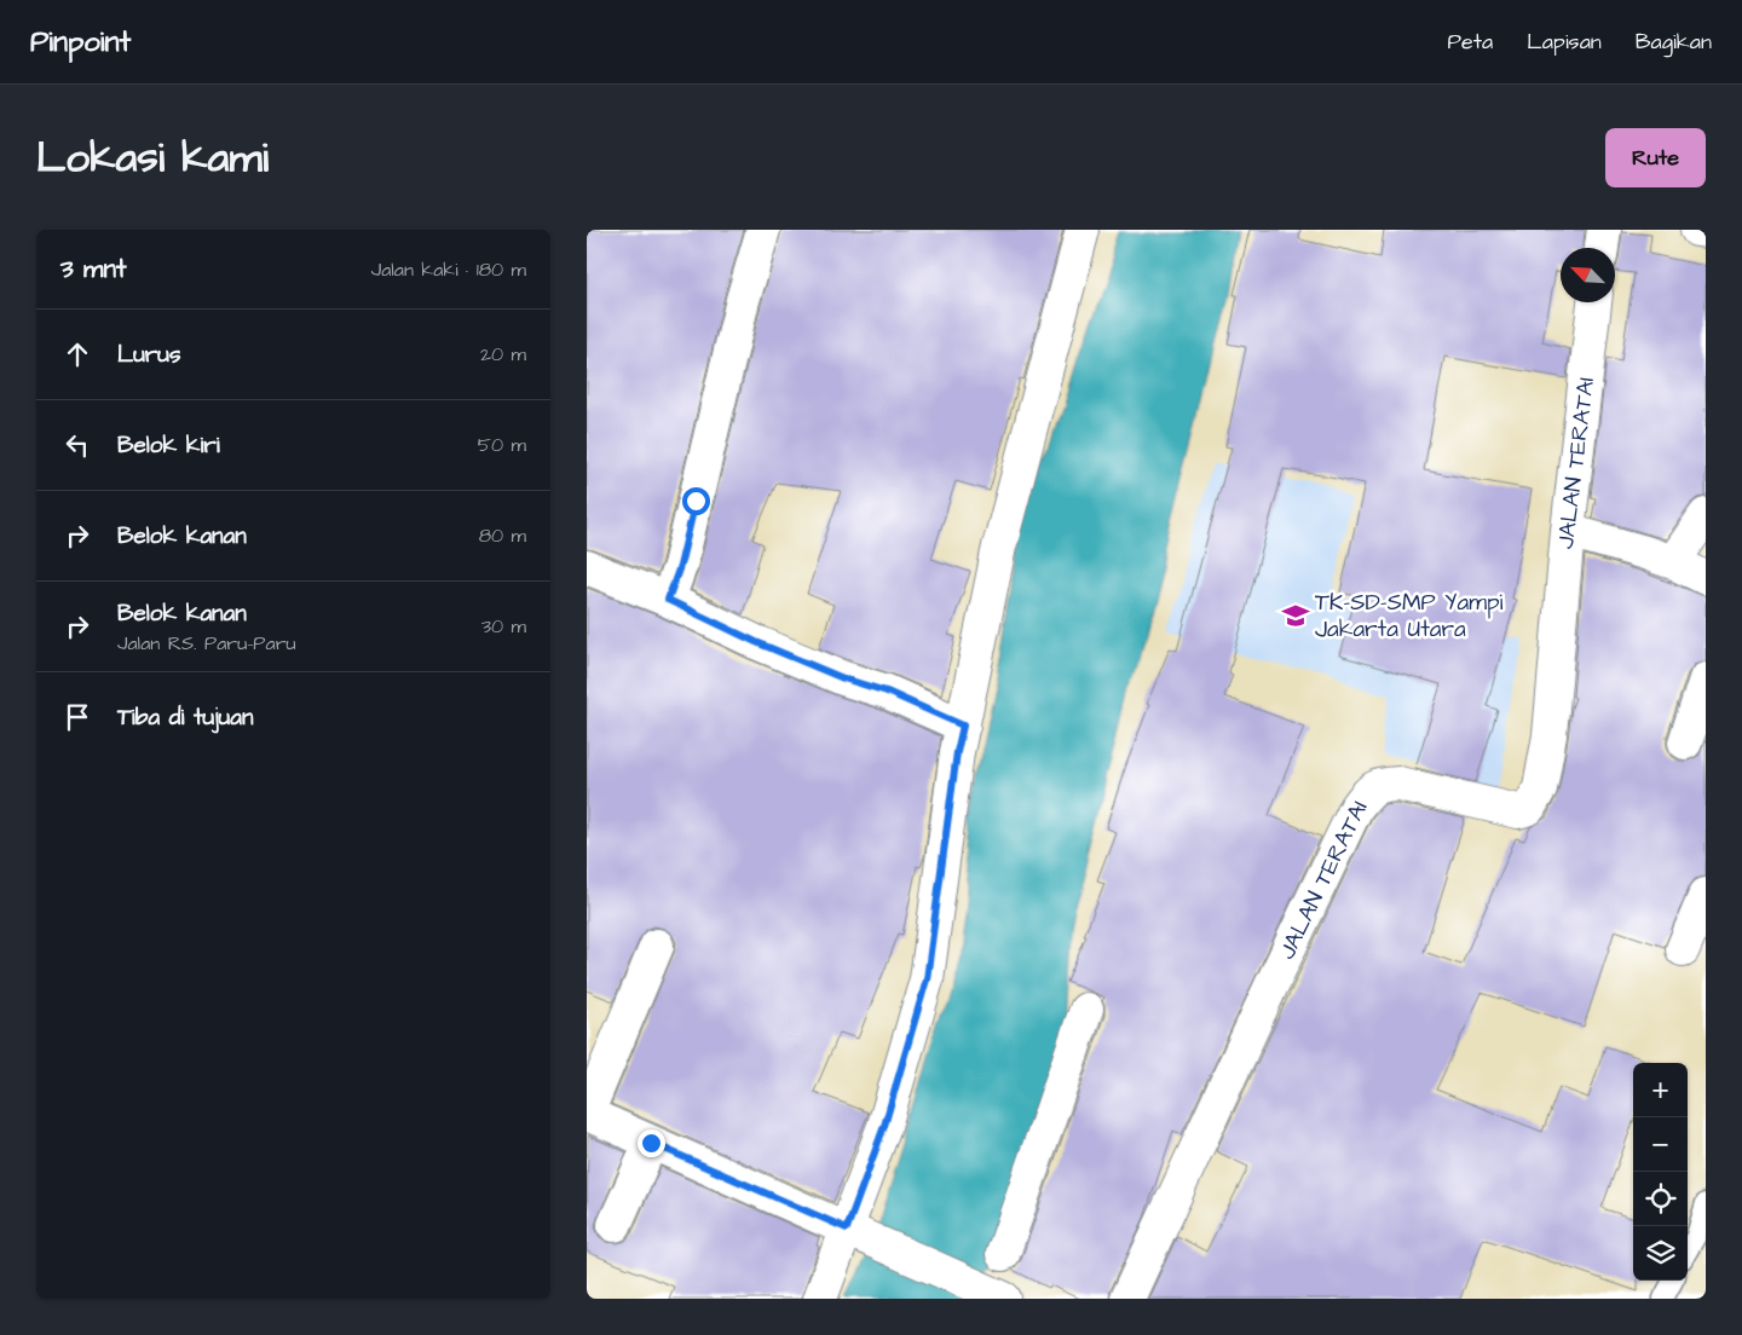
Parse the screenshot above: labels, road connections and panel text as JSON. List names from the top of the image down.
{
  "streets": {
    "street": ["JALAN TERATAI"]
  },
  "places": {
    "school or university": ["TK-SD-SMP Yampi Jakarta Utara"]
  },
  "north": "top left",
  "page": {
    "header": "Pinpoint",
    "nav": ["Peta", "Lapisan", "Bagikan"],
    "title": "Lokasi kami",
    "buttons": "Rute",
    "heading": ["3 mnt", "Jalan kaki · 180 m"],
    "list": [
      ["Lurus", "20 m"],
      ["Belok kiri", "50 m"],
      ["Belok kanan", "80 m"],
      ["Belok kanan", "Jalan RS. Paru-Paru", "30 m"],
      "Tiba di tujuan"
    ],
    "map_buttons": ["+", "−"]
  }
}
